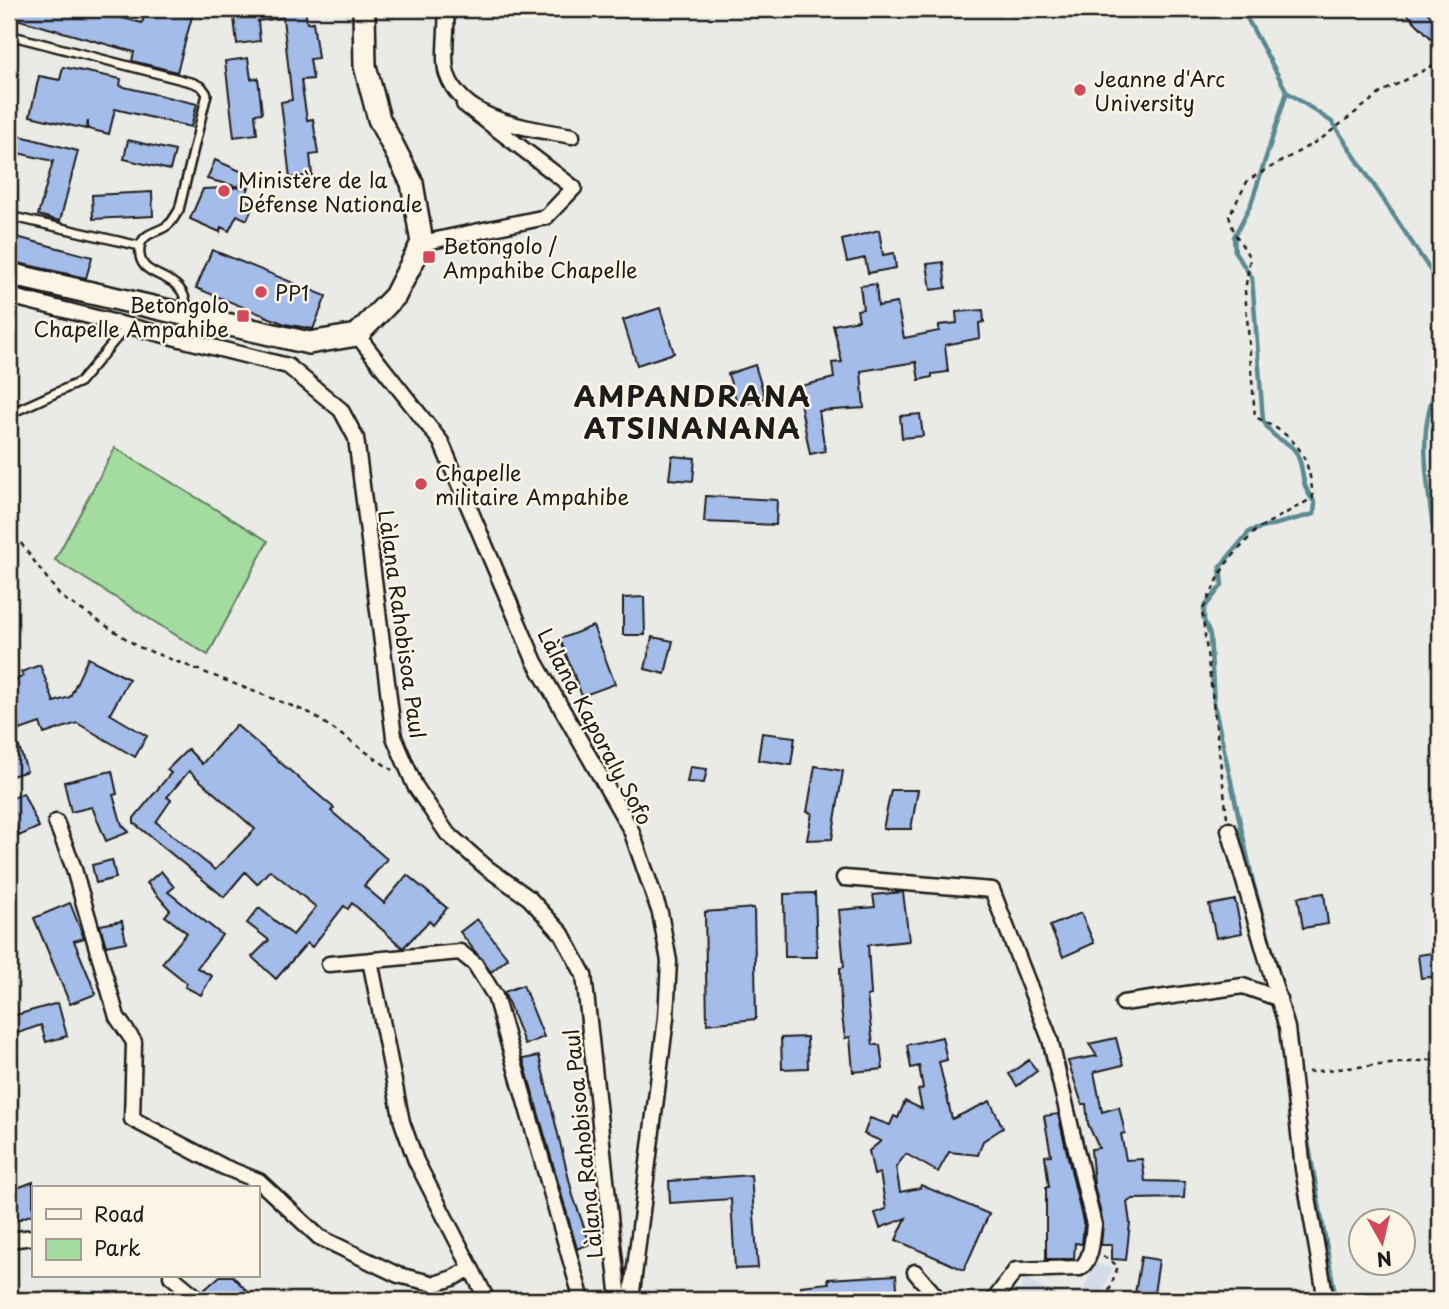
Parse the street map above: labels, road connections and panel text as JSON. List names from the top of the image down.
{
  "streets": {
    "street": ["Làlana Rahobisoa Paul", "Làlana Kaporaly Sofo"]
  },
  "districts": ["AMPANDRANA ATSINANANA"],
  "places": {
    "other": [
      "Jeanne d'Arc University",
      "Ministère de la Défense Nationale",
      "PP1",
      "Chapelle militaire Ampahibe"
    ],
    "transit": ["Betongolo / Ampahibe Chapelle", "Betongolo Chapelle Ampahibe"]
  },
  "legend": ["Road", "Park"],
  "north": "bottom"
}
